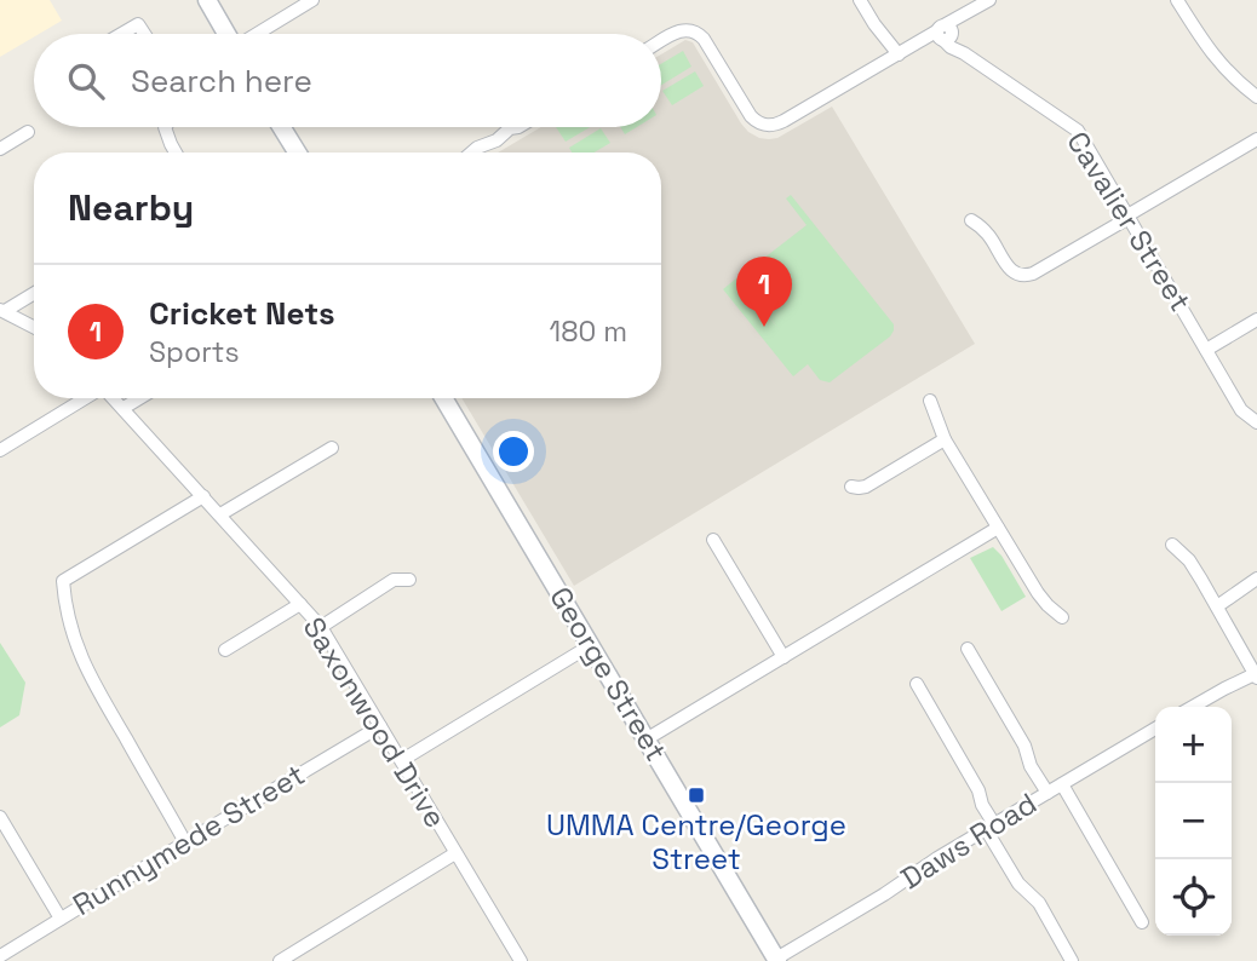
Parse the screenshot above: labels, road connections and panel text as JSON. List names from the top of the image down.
{
  "streets": {
    "main road": ["George Street"],
    "street": [
      "Cavalier Street",
      "Saxonwood Drive",
      "Runnymede Street",
      "Daws Road"
    ]
  },
  "crossings": [
    ["George Street", "Daws Road"],
    ["Saxonwood Drive", "Runnymede Street"]
  ],
  "places": {
    "transit": ["UMMA Centre/George Street"]
  },
  "page": {
    "search": "Search here",
    "heading": "Nearby",
    "pins": "1",
    "list": [
      {
        "mark": "1",
        "name": "Cricket Nets",
        "note": "Sports",
        "value": "180 m"
      }
    ],
    "map_buttons": ["+", "−"]
  }
}
